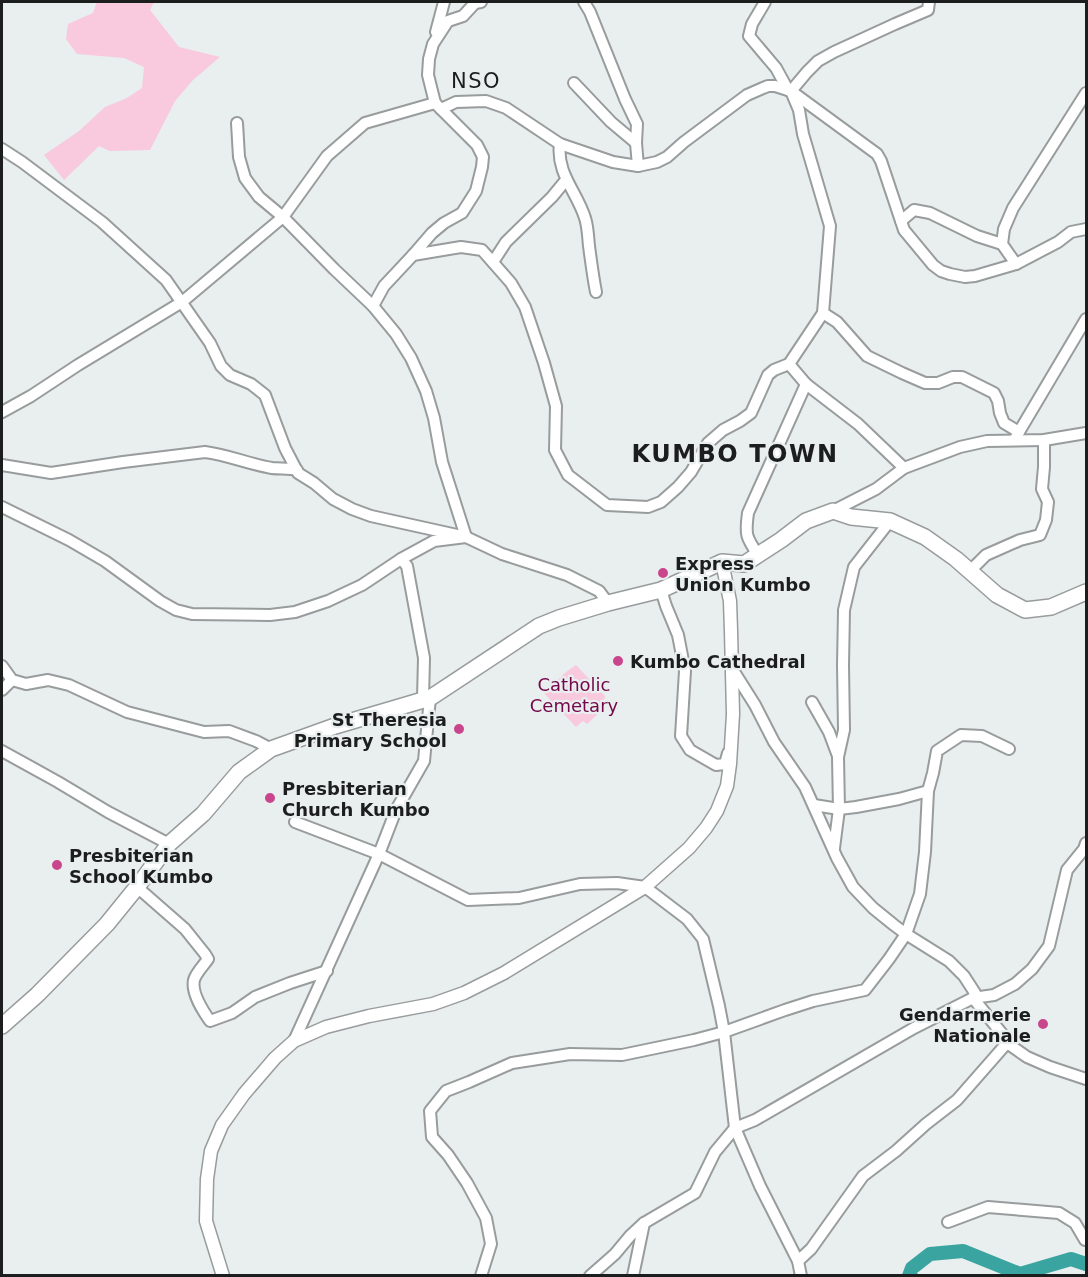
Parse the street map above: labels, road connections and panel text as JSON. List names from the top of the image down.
{
  "districts": ["NSO", "KUMBO TOWN"],
  "parks": ["Catholic Cemetary"],
  "places": [
    "Express Union Kumbo",
    "Kumbo Cathedral",
    "St Theresia Primary School",
    "Presbiterian Church Kumbo",
    "Presbiterian School Kumbo",
    "Gendarmerie Nationale"
  ]
}
